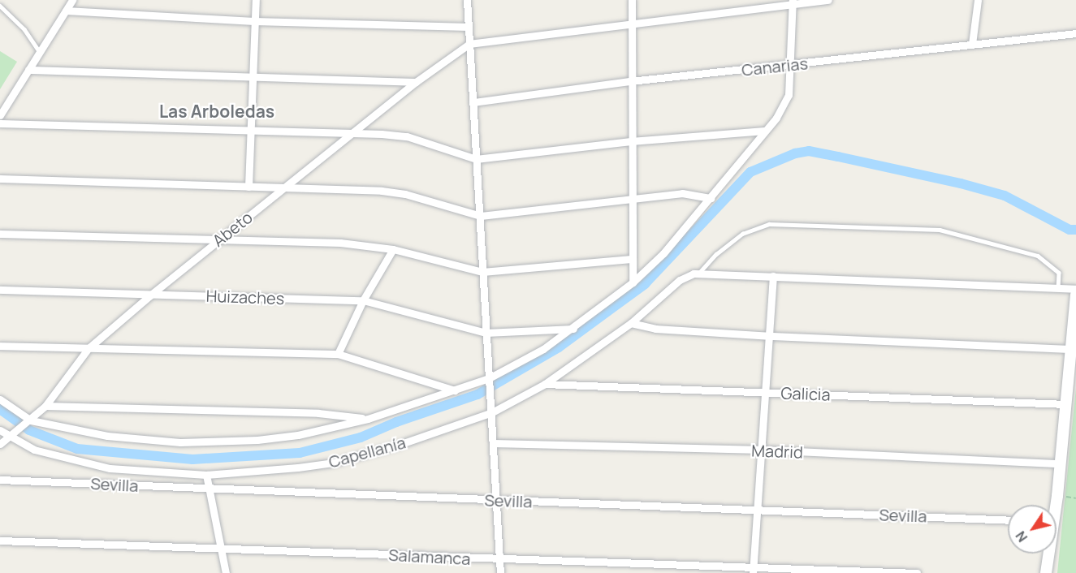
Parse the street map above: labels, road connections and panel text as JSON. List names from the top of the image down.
{
  "streets": {
    "street": [
      "Canarias",
      "Abeto",
      "Huizaches",
      "Galicia",
      "Madrid",
      "Capellanía",
      "Sevilla",
      "Salamanca"
    ]
  },
  "crossings": [
    ["Abeto", "Huizaches"],
    ["Abeto", "Capellanía"],
    ["Huizaches", "Capellanía"],
    ["Galicia", "Capellanía"]
  ],
  "districts": ["Las Arboledas"],
  "north": "bottom left"
}
